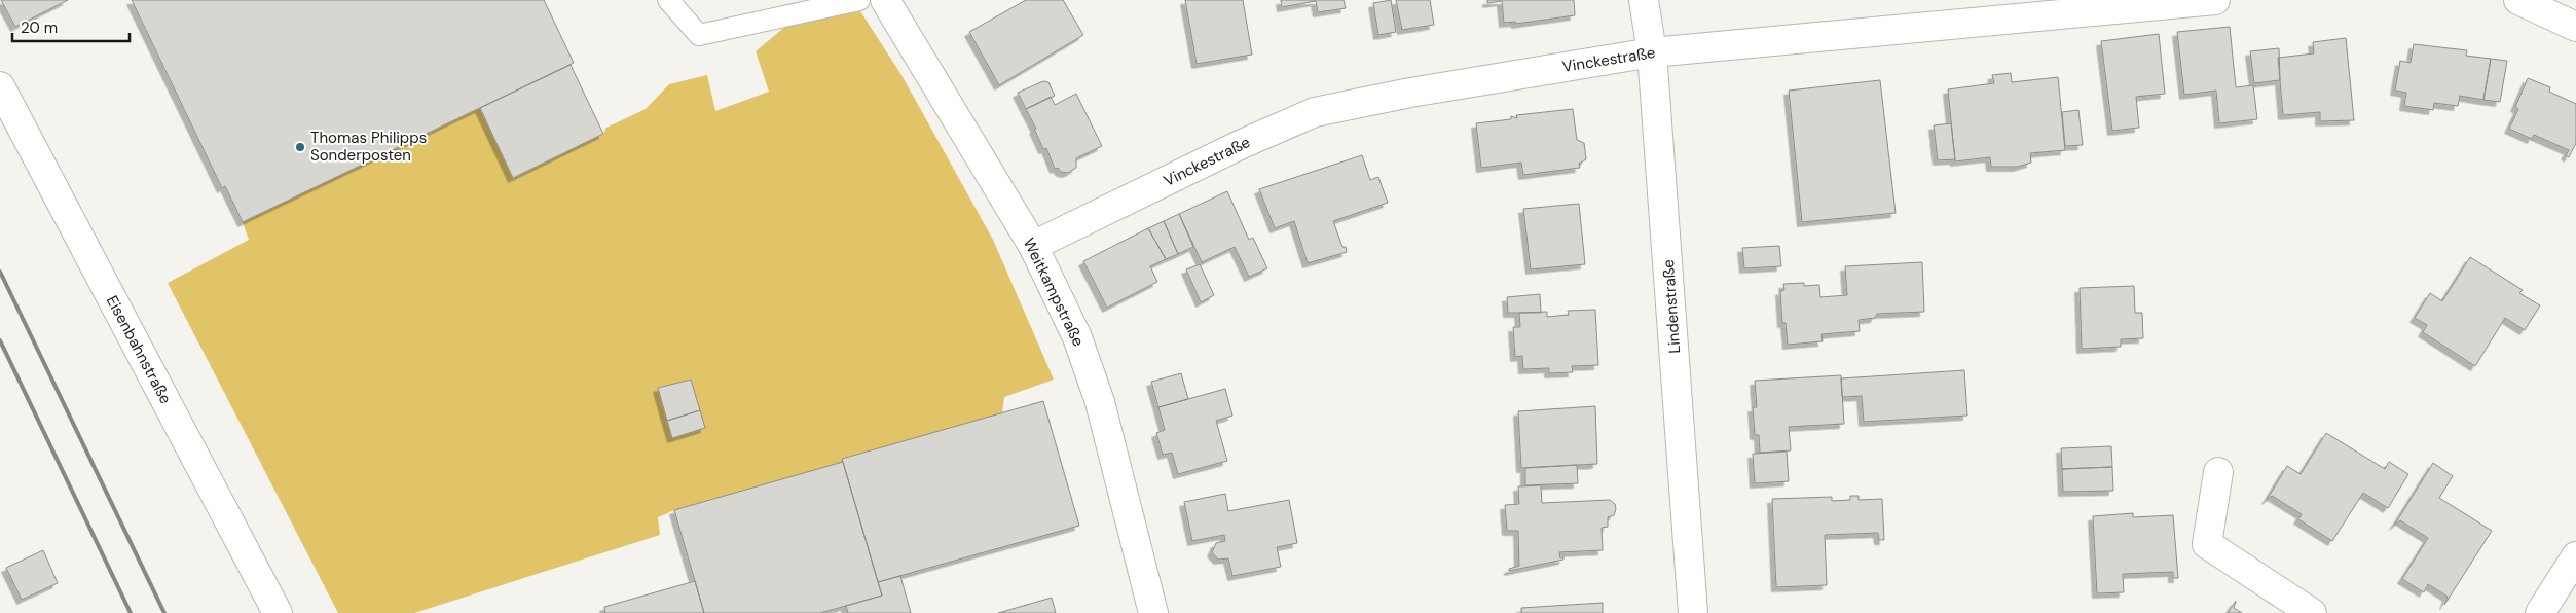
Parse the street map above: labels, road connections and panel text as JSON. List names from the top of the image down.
{
  "streets": {
    "street": [
      "Vinckestraße",
      "Weitkampstraße",
      "Lindenstraße",
      "Eisenbahnstraße"
    ]
  },
  "crossings": [
    ["Vinckestraße", "Weitkampstraße"],
    ["Vinckestraße", "Lindenstraße"]
  ],
  "places": ["Thomas Philipps Sonderposten"],
  "scale_bar": "20 m"
}
